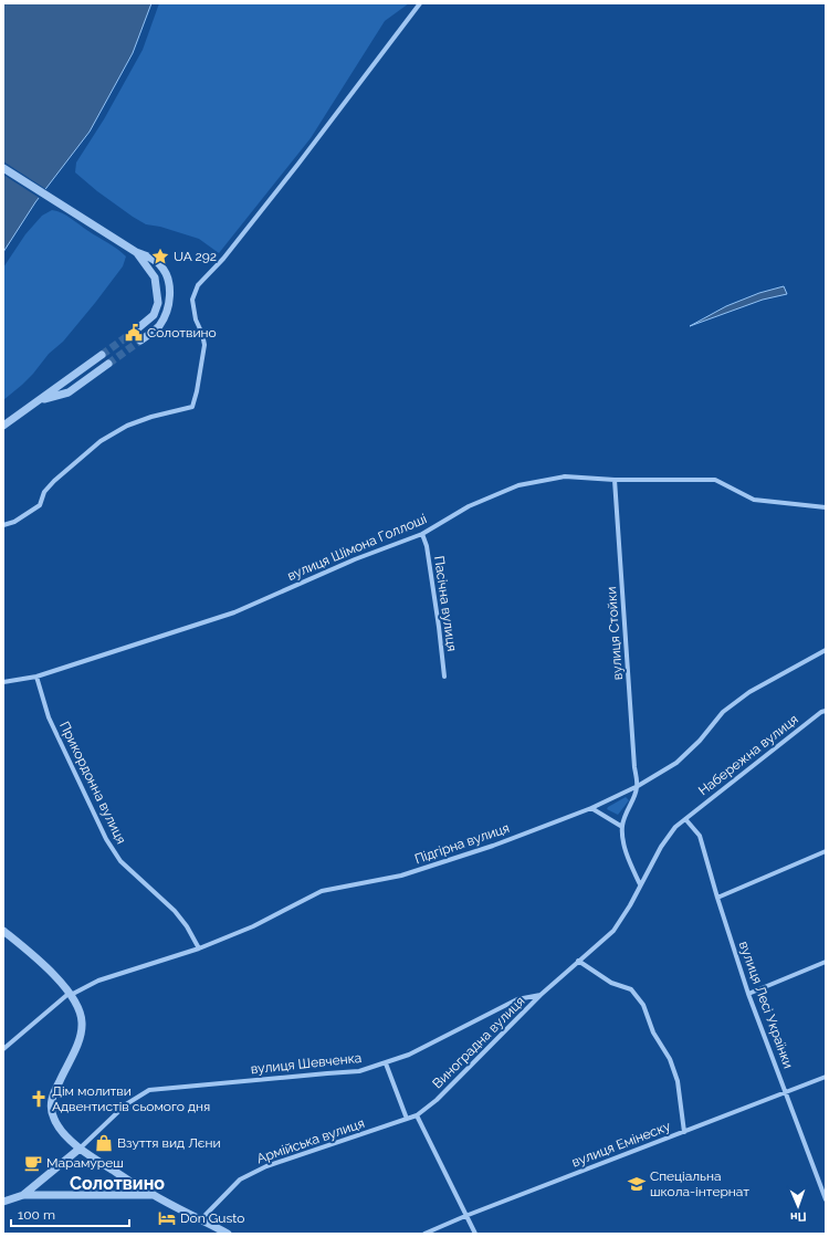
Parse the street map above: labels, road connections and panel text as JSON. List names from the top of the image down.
{
  "streets": {
    "street": [
      "вулиця Шімона Голлоші",
      "Пасічна вулиця",
      "вулиця Стойки",
      "Набережна вулиця",
      "Прикордонна вулиця",
      "Підгірна вулиця",
      "вулиця Лесі Українки",
      "Виноградна вулиця",
      "вулиця Шевченка",
      "Армійська вулиця",
      "вулиця Емінеску"
    ]
  },
  "crossings": [
    ["вулиця Шімона Голлоші", "Пасічна вулиця"],
    ["вулиця Шімона Голлоші", "вулиця Стойки"],
    ["вулиця Шімона Голлоші", "Прикордонна вулиця"],
    ["вулиця Стойки", "Підгірна вулиця"],
    ["Набережна вулиця", "вулиця Лесі Українки"],
    ["Набережна вулиця", "Виноградна вулиця"],
    ["Прикордонна вулиця", "Підгірна вулиця"],
    ["вулиця Лесі Українки", "Виноградна вулиця"],
    ["вулиця Лесі Українки", "вулиця Емінеску"],
    ["Виноградна вулиця", "вулиця Шевченка"],
    ["Виноградна вулиця", "Армійська вулиця"]
  ],
  "districts": ["Солотвино"],
  "places": {
    "place": ["UA 292"],
    "public building": ["Солотвино"],
    "church": ["Дім молитви Адвентистів сьомого дня"],
    "shop": ["Взуття вид Лєни"],
    "cafe": ["Марамуреш"],
    "school or university": ["Спеціальна школа-інтернат"],
    "hotel": ["Don Gusto"]
  },
  "scale_bar": "100 m",
  "north": "bottom"
}
